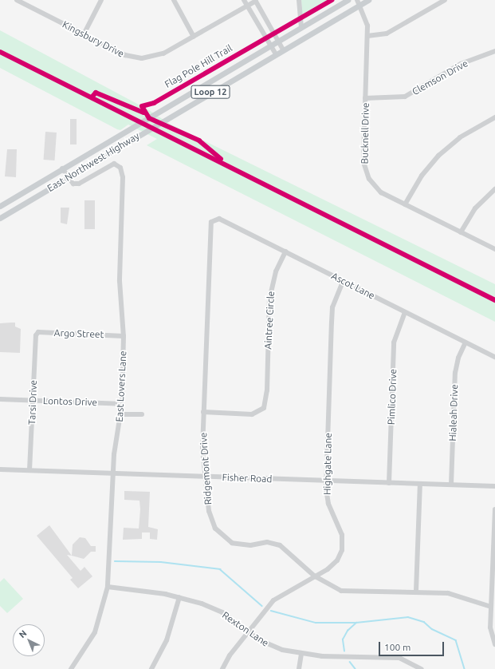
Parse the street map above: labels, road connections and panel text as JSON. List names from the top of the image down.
{
  "streets": {
    "main road": ["Loop 12", "East Northwest Highway"],
    "street": [
      "Kingsbury Drive",
      "Clemson Drive",
      "Bucknell Drive",
      "Ascot Lane",
      "Aintree Circle",
      "Argo Street",
      "East Lovers Lane",
      "Pimlico Drive",
      "Lontos Drive",
      "Tarsi Drive",
      "Hialeah Drive",
      "Highgate Lane",
      "Ridgemont Drive",
      "Fisher Road",
      "Rexton Lane"
    ],
    "cycle path": ["Flag Pole Hill Trail"]
  },
  "crossings": [
    ["Clemson Drive", "Bucknell Drive"],
    ["Bucknell Drive", "East Northwest Highway"],
    ["East Northwest Highway", "East Lovers Lane"],
    ["Ascot Lane", "Aintree Circle"],
    ["Ascot Lane", "Pimlico Drive"],
    ["Ascot Lane", "Hialeah Drive"],
    ["Ascot Lane", "Highgate Lane"],
    ["Ascot Lane", "Ridgemont Drive"],
    ["Aintree Circle", "Ridgemont Drive"],
    ["Argo Street", "East Lovers Lane"],
    ["Argo Street", "Tarsi Drive"],
    ["East Lovers Lane", "Lontos Drive"],
    ["East Lovers Lane", "Fisher Road"],
    ["East Lovers Lane", "Rexton Lane"],
    ["Pimlico Drive", "Fisher Road"],
    ["Lontos Drive", "Tarsi Drive"],
    ["Tarsi Drive", "Fisher Road"],
    ["Hialeah Drive", "Fisher Road"],
    ["Highgate Lane", "Ridgemont Drive"],
    ["Highgate Lane", "Fisher Road"],
    ["Highgate Lane", "Rexton Lane"],
    ["Ridgemont Drive", "Fisher Road"]
  ],
  "scale_bar": "100 m",
  "north": "top left"
}
